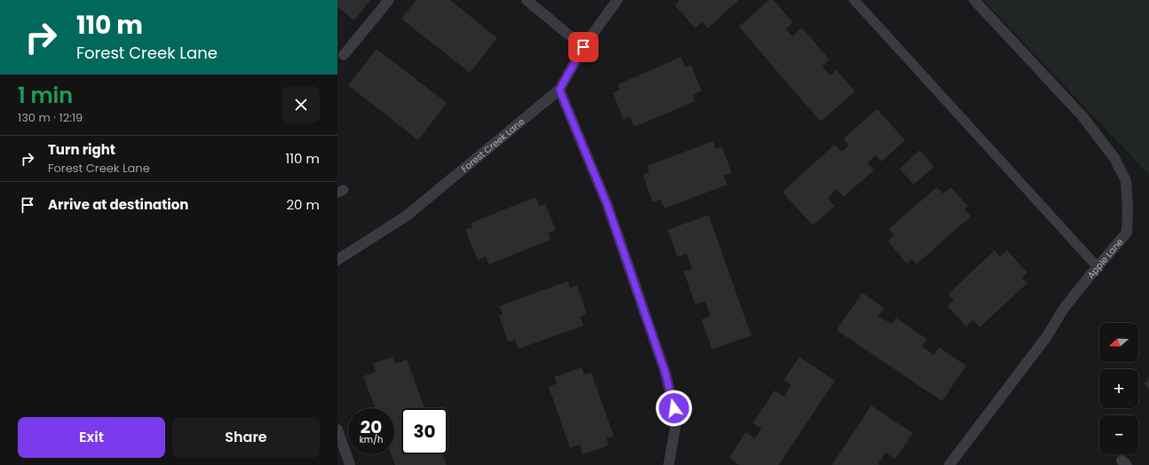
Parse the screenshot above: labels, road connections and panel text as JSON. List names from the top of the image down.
{
  "streets": {
    "street": ["Forest Creek Lane", "Apple Lane"]
  },
  "north": "left",
  "page": {
    "turn": ["110 m", "Forest Creek Lane"],
    "heading": ["1 min", "130 m · 12:19"],
    "list": [
      {
        "name": "Turn right",
        "note": "Forest Creek Lane",
        "value": "110 m"
      },
      {
        "name": "Arrive at destination",
        "value": "20 m"
      }
    ],
    "map_buttons": ["+", "−"],
    "speed": "20 km/h",
    "limit": "30",
    "buttons": ["Exit", "Share"]
  }
}
